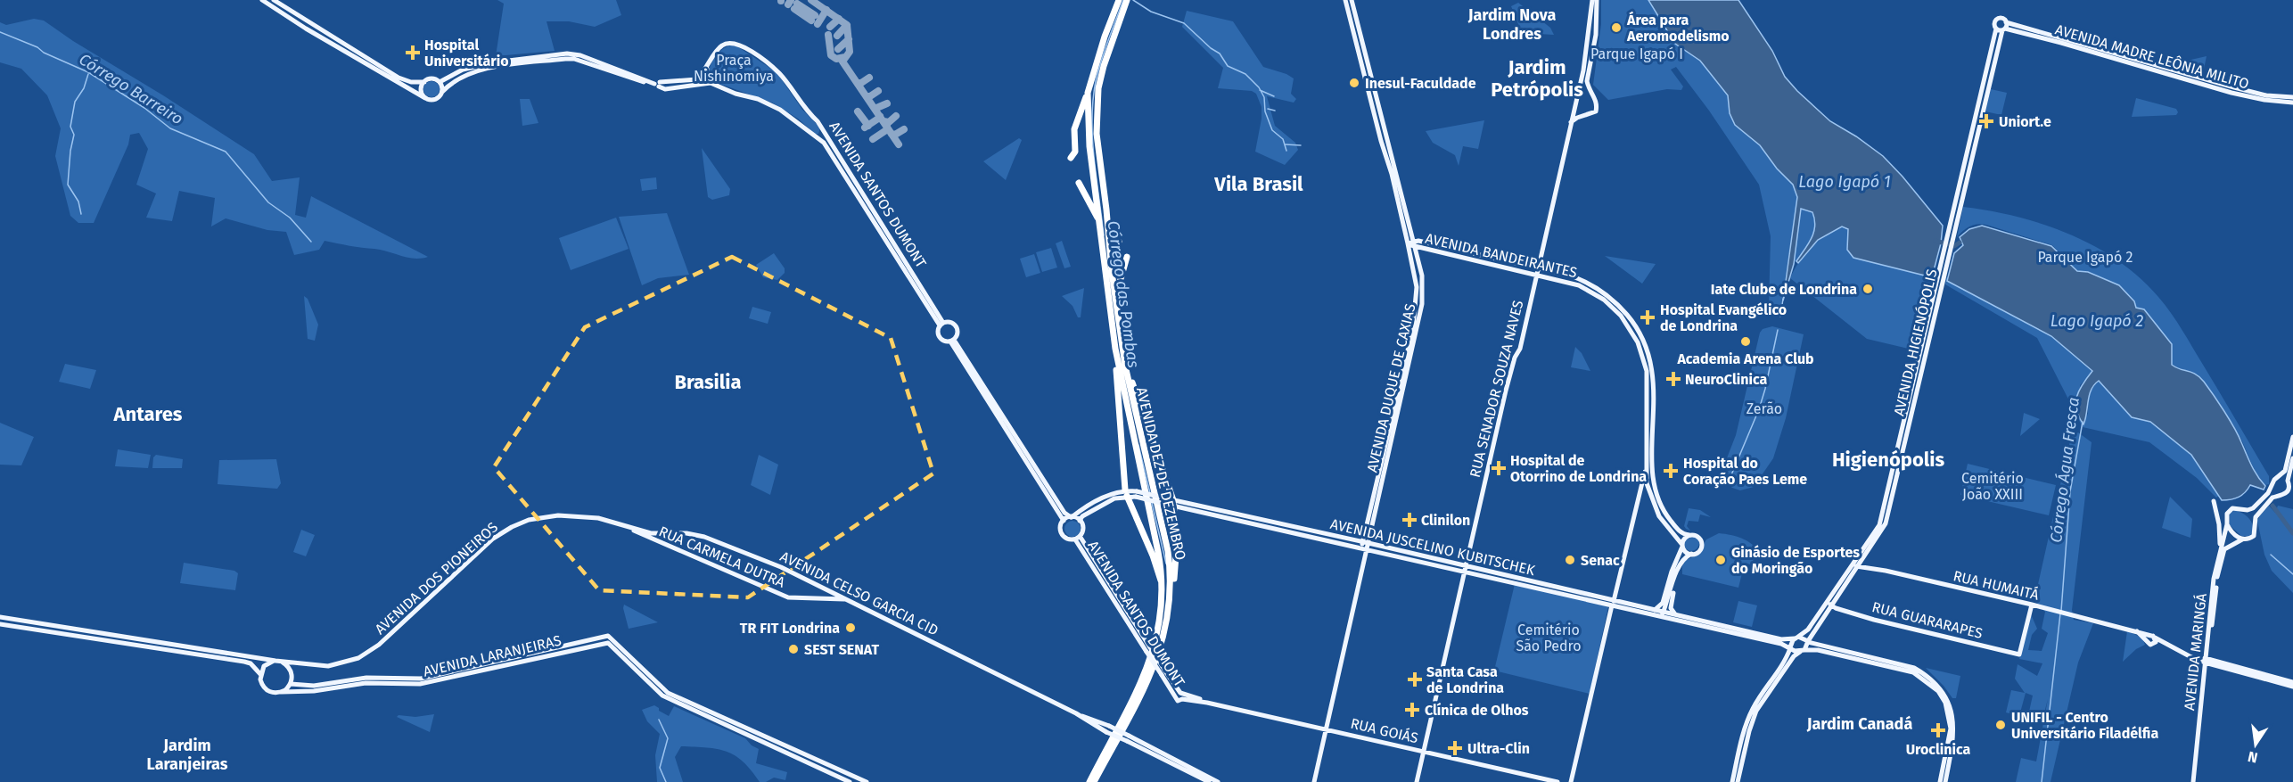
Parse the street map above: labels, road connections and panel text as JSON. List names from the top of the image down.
{
  "streets": {
    "highway": ["AVENIDA DEZ DE DEZEMBRO"],
    "main road": [
      "AVENIDA MADRE LEÔNIA MILITO",
      "AVENIDA SANTOS DUMONT",
      "AVENIDA BANDEIRANTES",
      "AVENIDA HIGIENÓPOLIS",
      "AVENIDA DUQUE DE CAXIAS",
      "RUA SENADOR SOUZA NAVES",
      "AVENIDA JUSCELINO KUBITSCHEK",
      "RUA CARMELA DUTRA",
      "AVENIDA DOS PIONEIROS",
      "RUA HUMAITÁ",
      "AVENIDA CELSO GARCIA CID",
      "RUA GUARARAPES",
      "AVENIDA MARINGÁ",
      "AVENIDA LARANJEIRAS",
      "RUA GOIÁS"
    ]
  },
  "crossings": [
    ["AVENIDA MADRE LEÔNIA MILITO", "AVENIDA HIGIENÓPOLIS"],
    ["AVENIDA SANTOS DUMONT", "AVENIDA JUSCELINO KUBITSCHEK"],
    ["AVENIDA SANTOS DUMONT", "RUA GOIÁS"],
    ["AVENIDA BANDEIRANTES", "AVENIDA DUQUE DE CAXIAS"],
    ["AVENIDA BANDEIRANTES", "RUA SENADOR SOUZA NAVES"],
    ["AVENIDA HIGIENÓPOLIS", "AVENIDA JUSCELINO KUBITSCHEK"],
    ["AVENIDA HIGIENÓPOLIS", "RUA HUMAITÁ"],
    ["AVENIDA HIGIENÓPOLIS", "RUA GUARARAPES"],
    ["AVENIDA DUQUE DE CAXIAS", "AVENIDA JUSCELINO KUBITSCHEK"],
    ["AVENIDA DUQUE DE CAXIAS", "RUA GOIÁS"],
    ["RUA SENADOR SOUZA NAVES", "AVENIDA JUSCELINO KUBITSCHEK"],
    ["RUA SENADOR SOUZA NAVES", "RUA GOIÁS"],
    ["RUA CARMELA DUTRA", "AVENIDA DOS PIONEIROS"],
    ["RUA CARMELA DUTRA", "AVENIDA CELSO GARCIA CID"],
    ["AVENIDA DOS PIONEIROS", "AVENIDA CELSO GARCIA CID"],
    ["AVENIDA DOS PIONEIROS", "AVENIDA LARANJEIRAS"],
    ["RUA HUMAITÁ", "RUA GUARARAPES"],
    ["RUA HUMAITÁ", "AVENIDA MARINGÁ"]
  ],
  "districts": [
    "Jardim Nova Londres",
    "Jardim Petrópolis",
    "Vila Brasil",
    "Brasilia",
    "Antares",
    "Higienópolis",
    "Jardim Canadá",
    "Jardim Laranjeiras"
  ],
  "water": [
    "Córrego Barreiro",
    "Lago Igapó 1",
    "Córrego das Pombas",
    "Lago Igapó 2",
    "Córrego Água Fresca"
  ],
  "parks": [
    "Parque Igapó I",
    "Praça Nishinomiya",
    "Parque Igapó 2",
    "Zerão",
    "Cemitério João XXIII",
    "Cemitério São Pedro"
  ],
  "places": {
    "other": [
      "Área para Aeromodelismo",
      "Inesul-Faculdade",
      "Iate Clube de Londrina",
      "Academia Arena Club",
      "Senac",
      "Ginásio de Esportes do Moringão",
      "TR FIT Londrina",
      "SEST SENAT",
      "UNIFIL - Centro Universitário Filadélfia"
    ],
    "health": [
      "Hospital Universitário",
      "Uniort.e",
      "Hospital Evangélico de Londrina",
      "NeuroClinica",
      "Hospital de Otorrino de Londrina",
      "Hospital do Coração Paes Leme",
      "Clinilon",
      "Santa Casa de Londrina",
      "Clínica de Olhos",
      "Uroclinica",
      "Ultra-Clin"
    ]
  },
  "north": "bottom"
}
